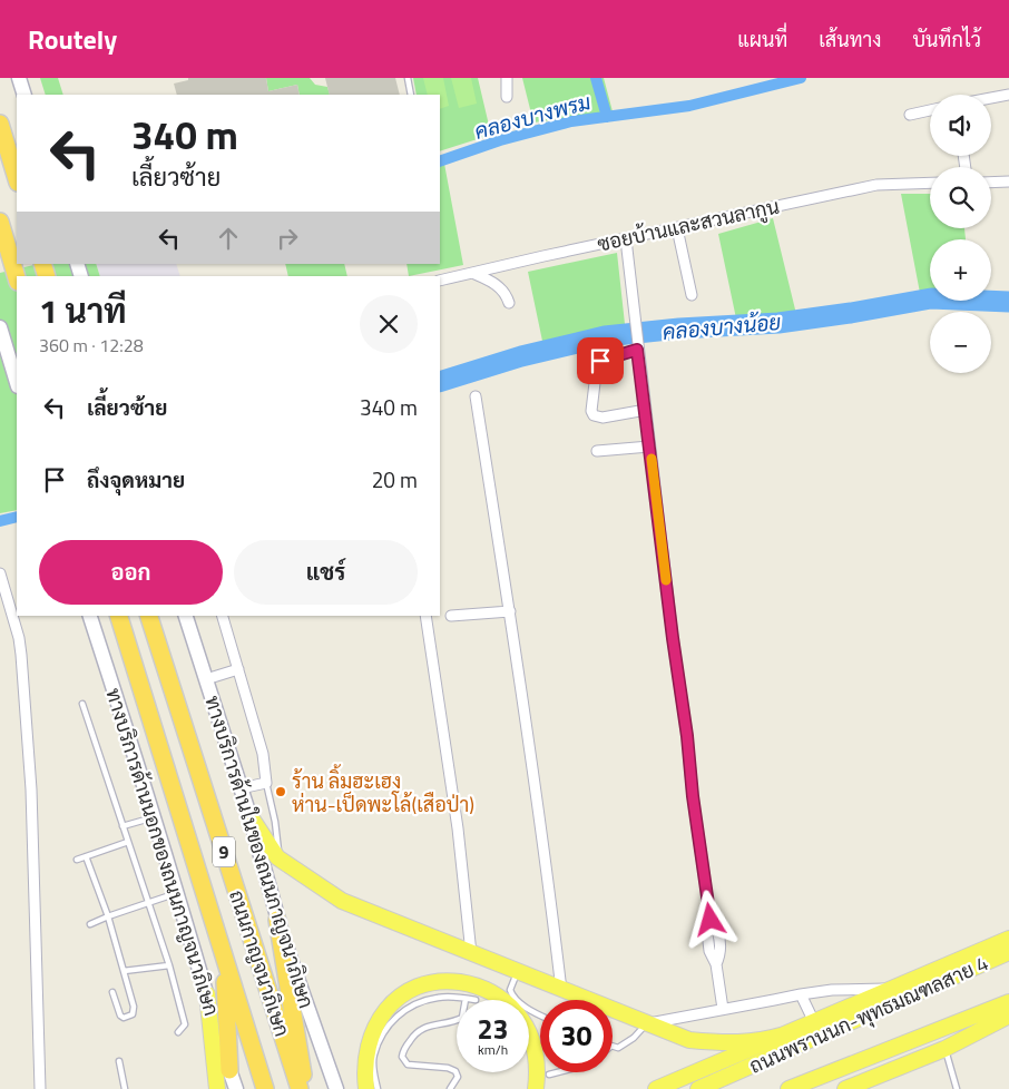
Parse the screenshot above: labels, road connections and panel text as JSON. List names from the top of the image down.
{
  "streets": {
    "highway": ["9", "ถนนกาญจนาภิเษก"],
    "main road": ["ทางบริการด้านนอกของถนนกาญจนาภิเษก", "ทางบริการด้านในของถนนกาญจนาภิเษก", "ถนนพรานนก-พุทธมณฑลสาย 4"],
    "street": ["ซอยบ้านและสวนลากูน"]
  },
  "water": ["คลองบางพรม", "คลองบางน้อย"],
  "places": ["ร้าน ลิ้มฮะเฮง ห่าน-เป็ดพะโล้(เสือป่า)"],
  "page": {
    "header": "Routely",
    "nav": ["แผนที่", "เส้นทาง", "บันทึกไว้"],
    "map_buttons": ["+", "−"],
    "turn": ["340 m", "เลี้ยวซ้าย"],
    "heading": ["1 นาที", "360 m · 12:28"],
    "list": [
      {
        "name": "เลี้ยวซ้าย",
        "value": "340 m"
      },
      {
        "name": "ถึงจุดหมาย",
        "value": "20 m"
      }
    ],
    "buttons": ["ออก", "แชร์"],
    "speed": "23 km/h",
    "limit": "30"
  }
}
